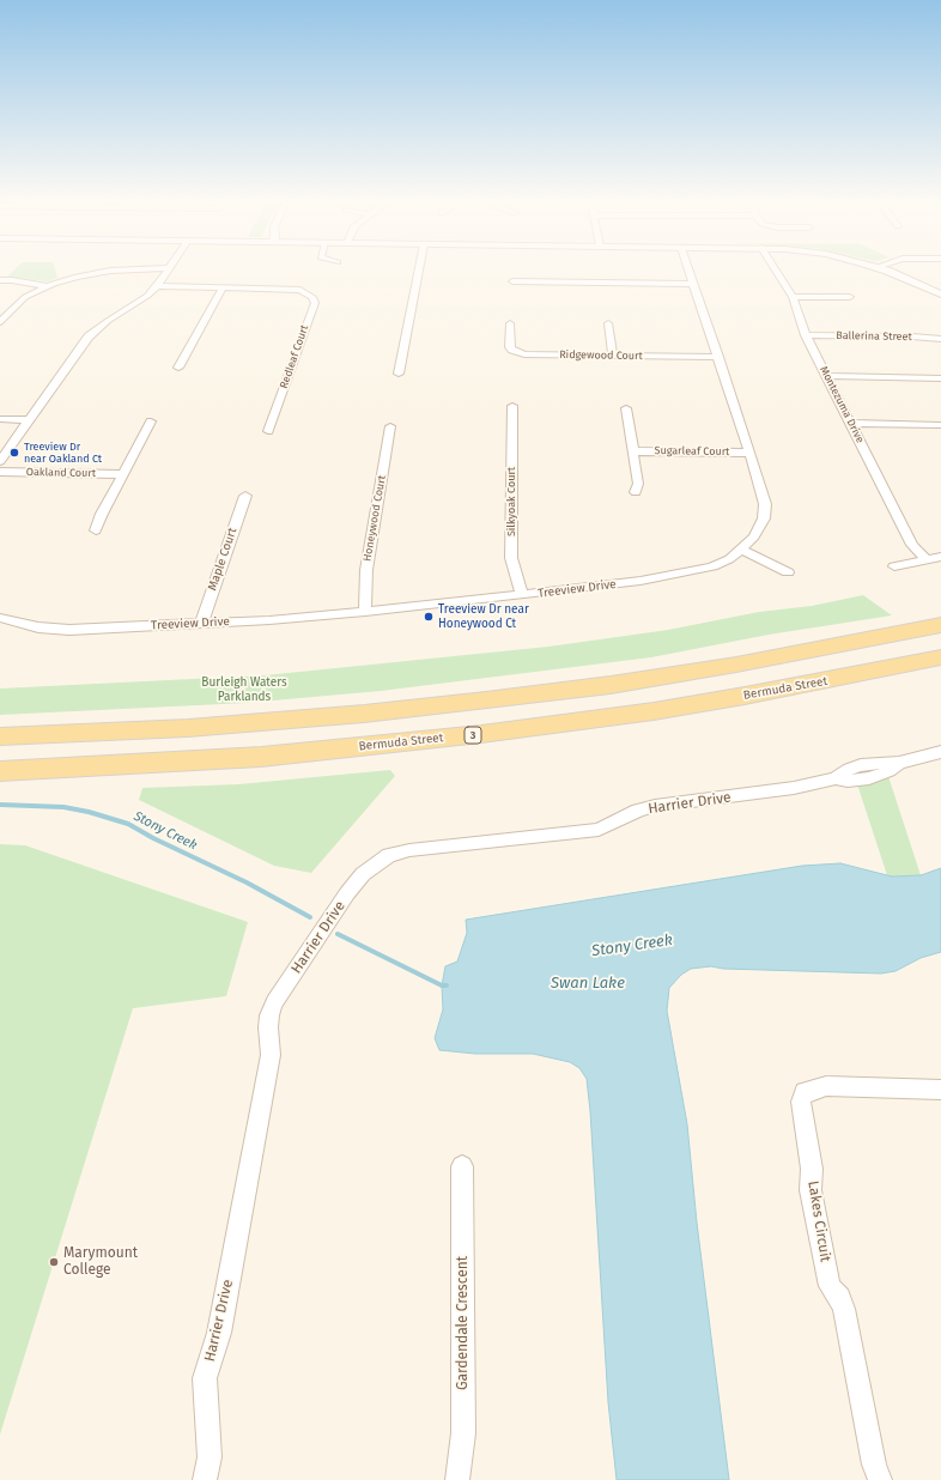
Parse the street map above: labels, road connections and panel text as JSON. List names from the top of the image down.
{
  "streets": {
    "main road": ["Bermuda Street", "3"],
    "street": [
      "Ballerina Street",
      "Ridgewood Court",
      "Redleaf Court",
      "Montezuma Drive",
      "Sugarleaf Court",
      "Oakland Court",
      "Silkyoak Court",
      "Honeywood Court",
      "Maple Court",
      "Treeview Drive",
      "Harrier Drive",
      "Lakes Circuit",
      "Gardendale Crescent"
    ]
  },
  "crossings": [
    ["Ballerina Street", "Montezuma Drive"],
    ["Ridgewood Court", "Treeview Drive"],
    ["Sugarleaf Court", "Treeview Drive"],
    ["Silkyoak Court", "Treeview Drive"],
    ["Honeywood Court", "Treeview Drive"],
    ["Maple Court", "Treeview Drive"]
  ],
  "water": ["Stony Creek", "Swan Lake"],
  "parks": ["Burleigh Waters Parklands"],
  "places": ["Treeview Dr near Oakland Ct", "Treeview Dr near Honeywood Ct", "Marymount College"]
}
